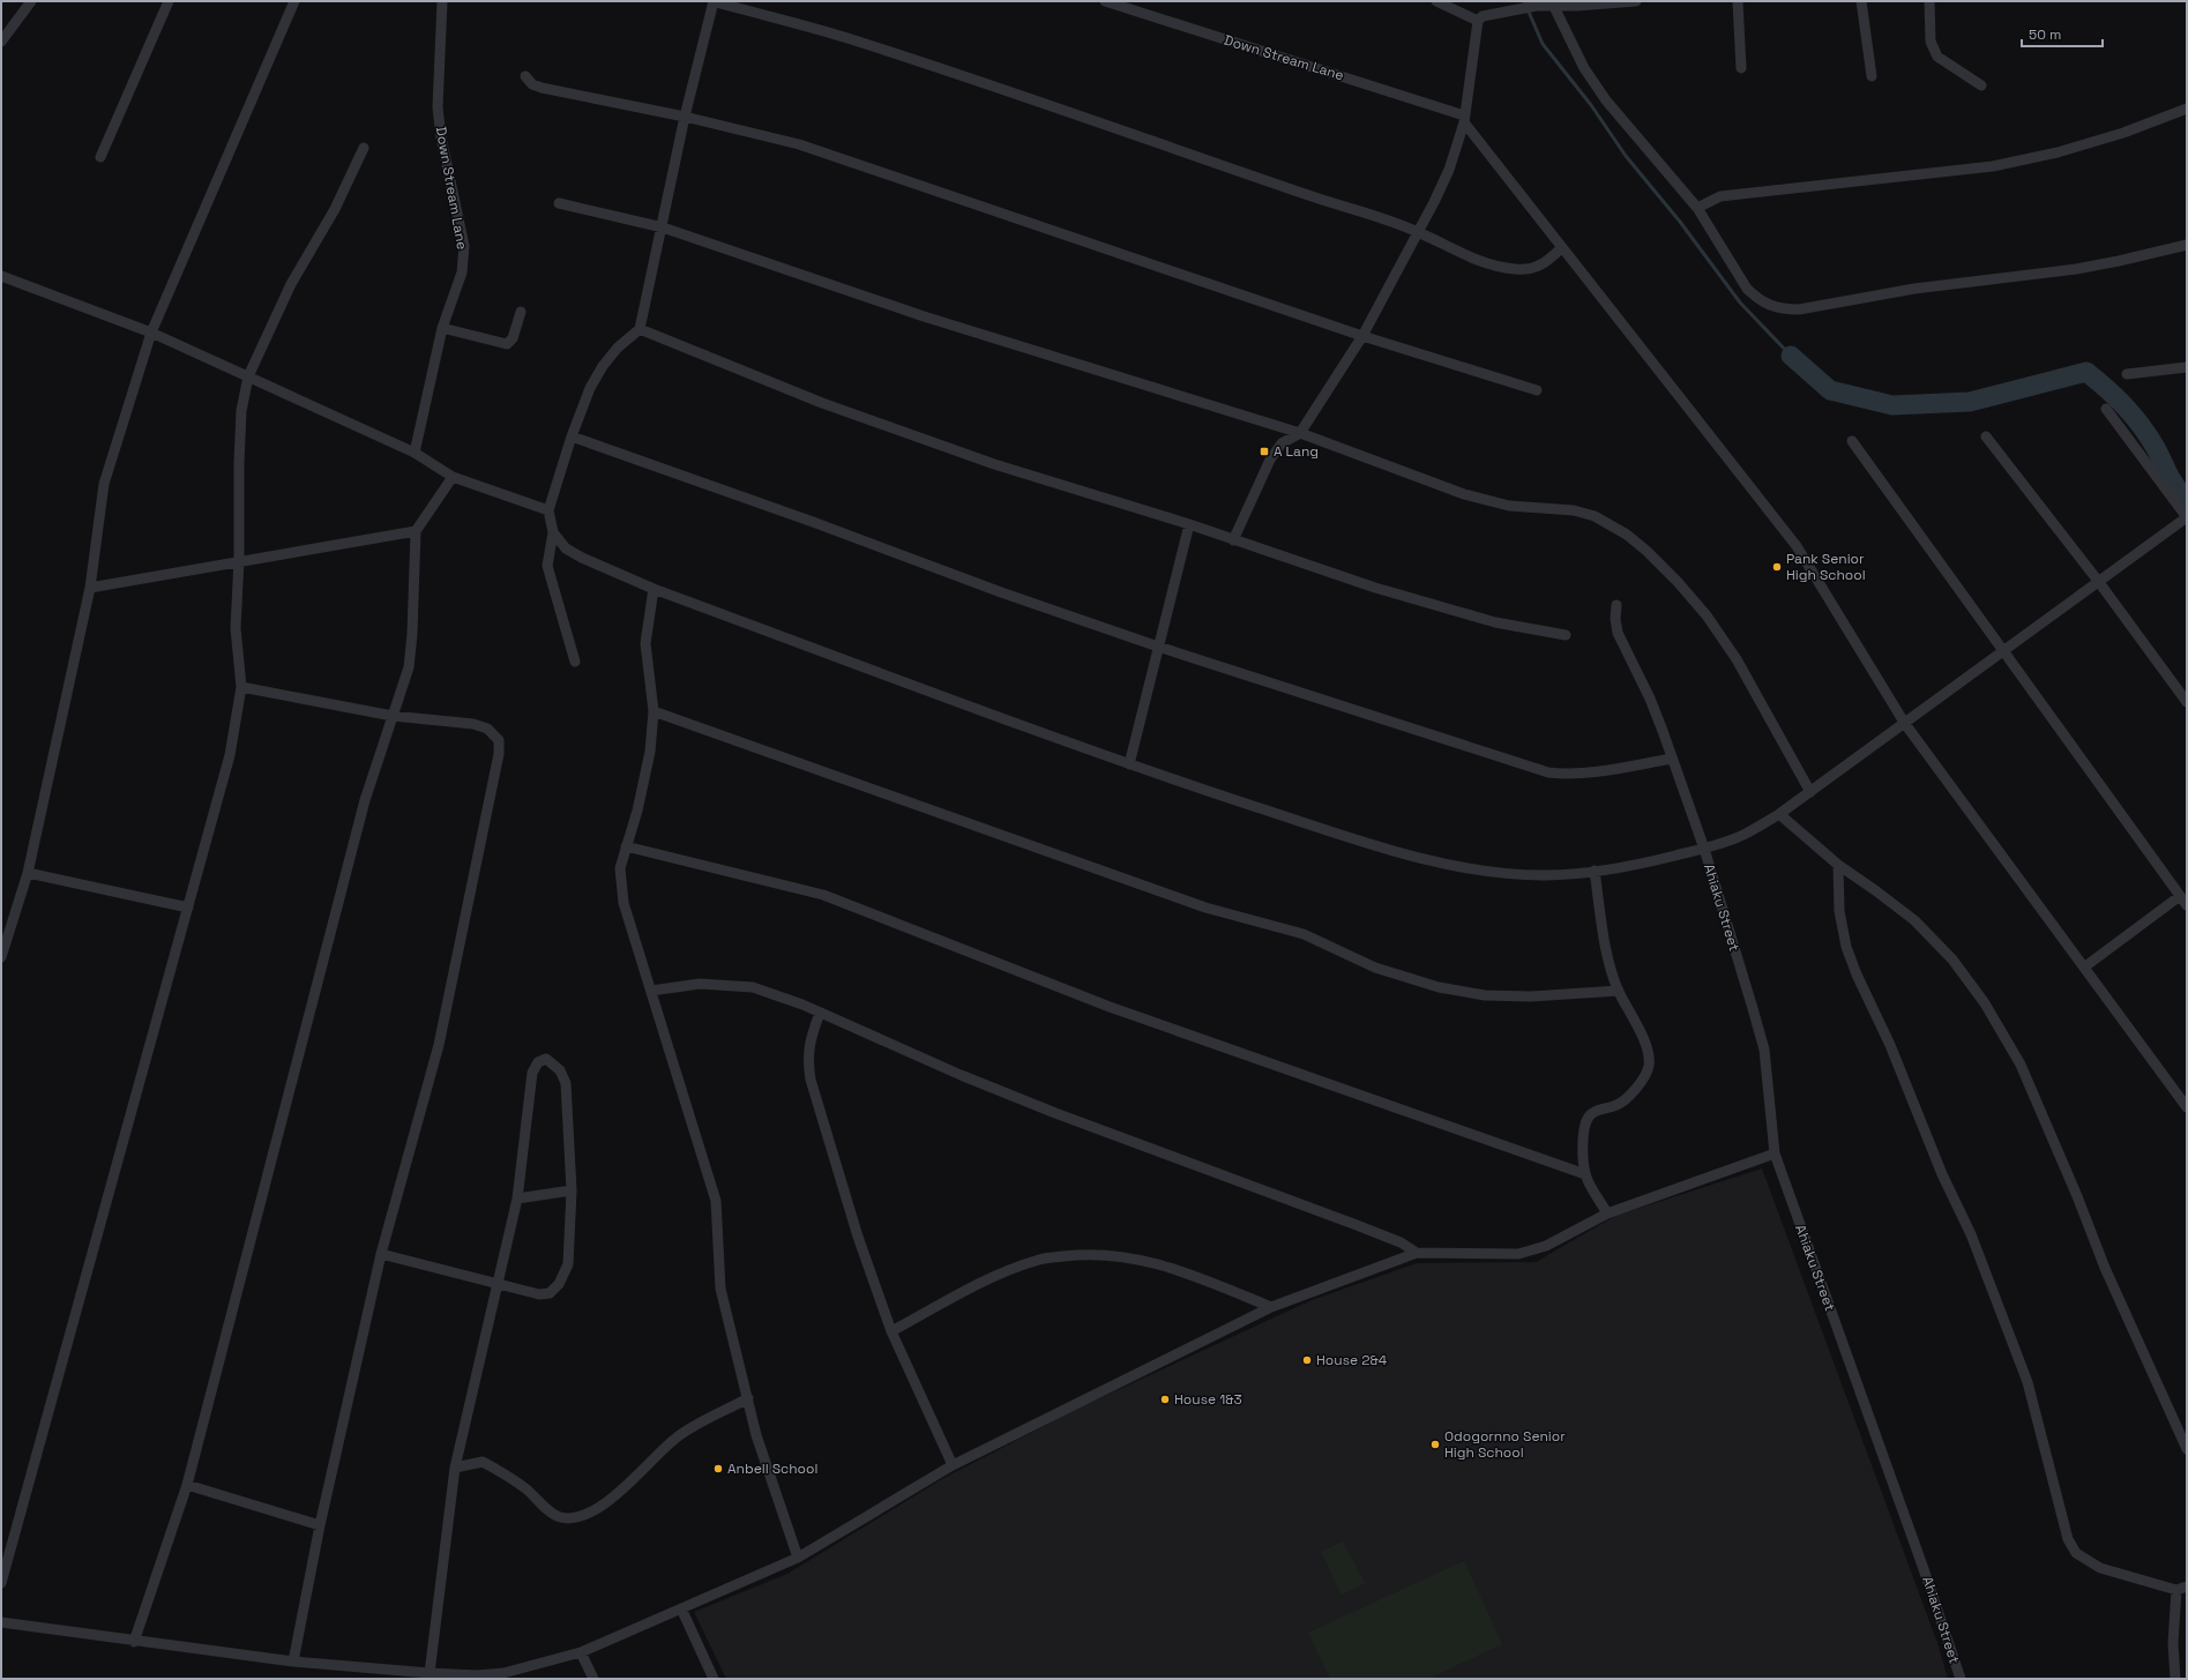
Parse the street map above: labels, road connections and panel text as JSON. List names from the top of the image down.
{
  "streets": {
    "street": ["Down Stream Lane", "Ahiaku Street"]
  },
  "places": {
    "transit": ["A Lang"],
    "other": [
      "Pank Senior High School",
      "House 2&4",
      "House 1&3",
      "Odogornno Senior High School",
      "Anbell School"
    ]
  },
  "scale_bar": "50 m"
}
